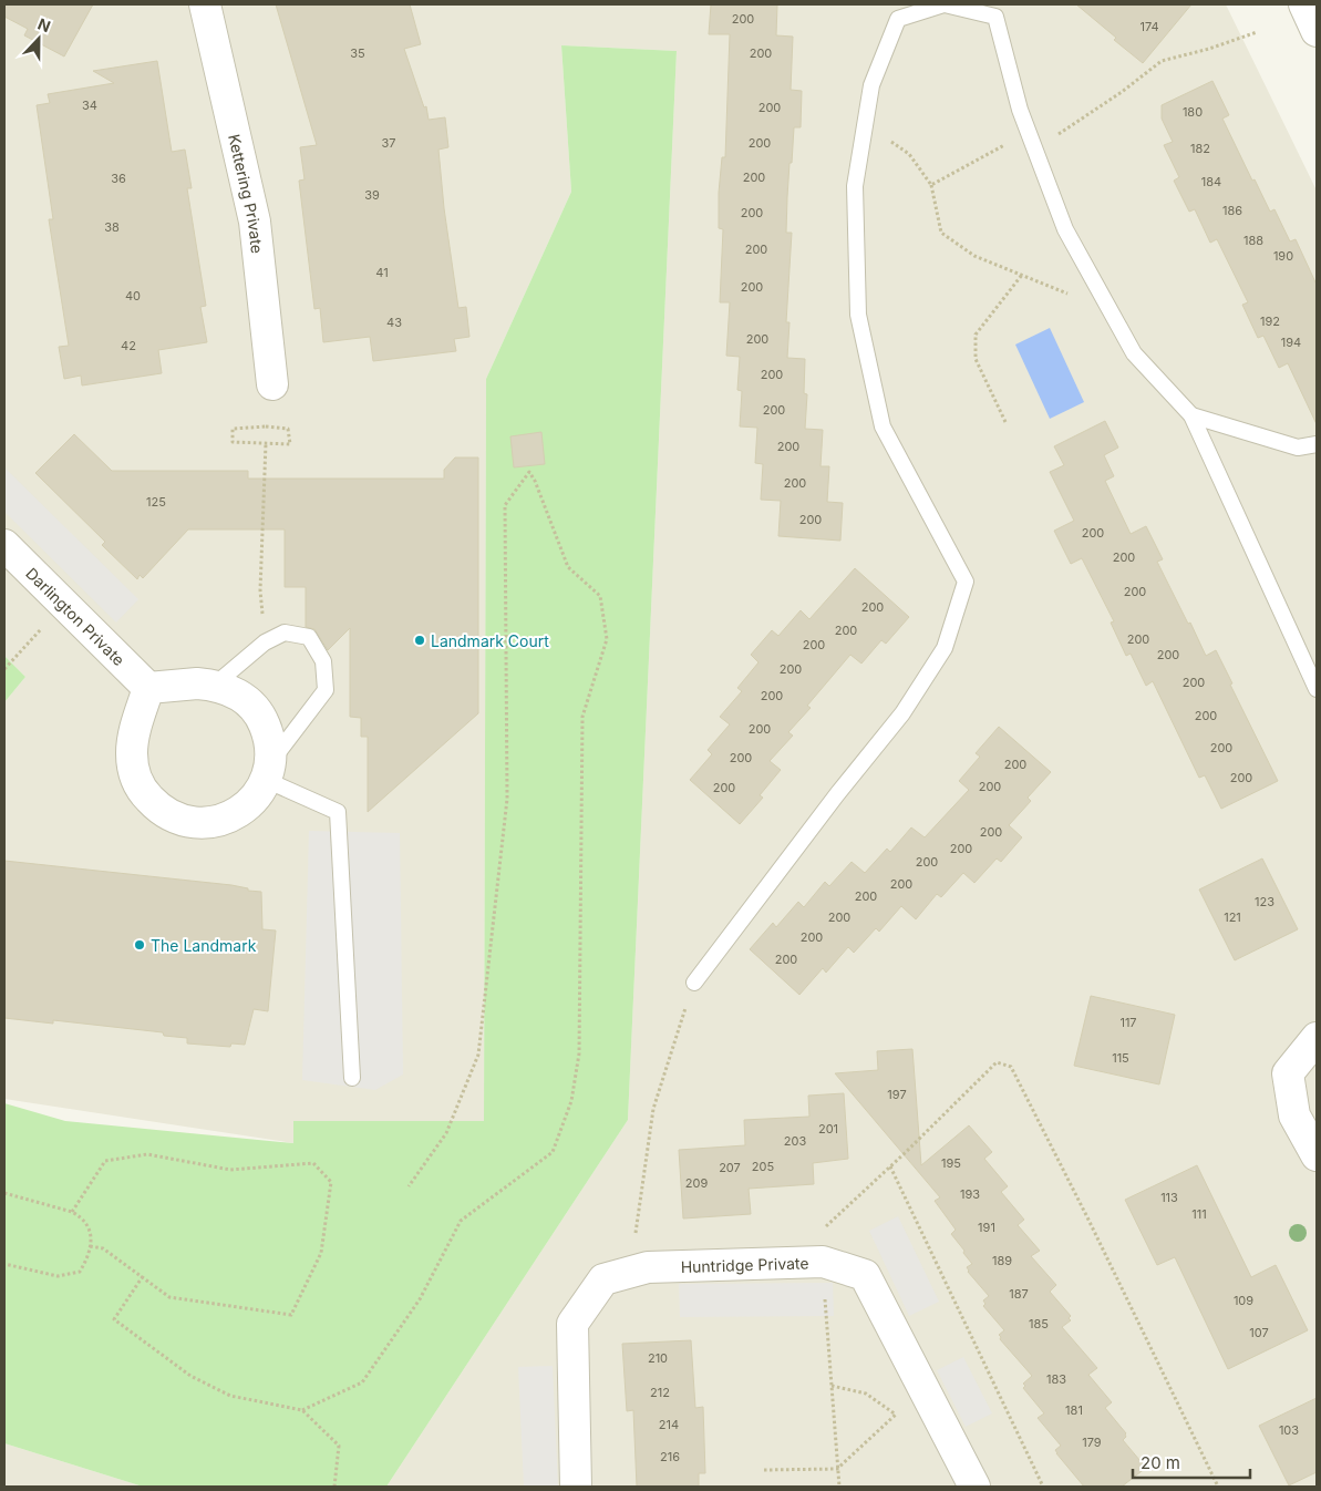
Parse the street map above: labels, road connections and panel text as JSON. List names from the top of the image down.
{
  "streets": {
    "street": ["Kettering Private", "Darlington Private", "Huntridge Private"]
  },
  "places": ["Landmark Court", "The Landmark"],
  "house_numbers": [
    "200",
    "174",
    "35",
    "200",
    "34",
    "200",
    "180",
    "37",
    "200",
    "182",
    "200",
    "36",
    "184",
    "39",
    "186",
    "200",
    "38",
    "188",
    "200",
    "190",
    "41",
    "200",
    "40",
    "192",
    "43",
    "200",
    "194",
    "42",
    "200",
    "200",
    "200",
    "200",
    "125",
    "200",
    "200",
    "200",
    "200",
    "200",
    "200",
    "200",
    "200",
    "200",
    "200",
    "200",
    "200",
    "200",
    "200",
    "200",
    "200",
    "200",
    "200",
    "200",
    "200",
    "200",
    "200",
    "200",
    "200",
    "200",
    "123",
    "200",
    "121",
    "200",
    "200",
    "117",
    "115",
    "197",
    "201",
    "203",
    "195",
    "205",
    "207",
    "209",
    "193",
    "113",
    "111",
    "191",
    "189",
    "187",
    "109",
    "185",
    "107",
    "210",
    "183",
    "212",
    "181",
    "214",
    "103",
    "179",
    "216"
  ],
  "scale_bar": "20 m",
  "north": "top"
}
